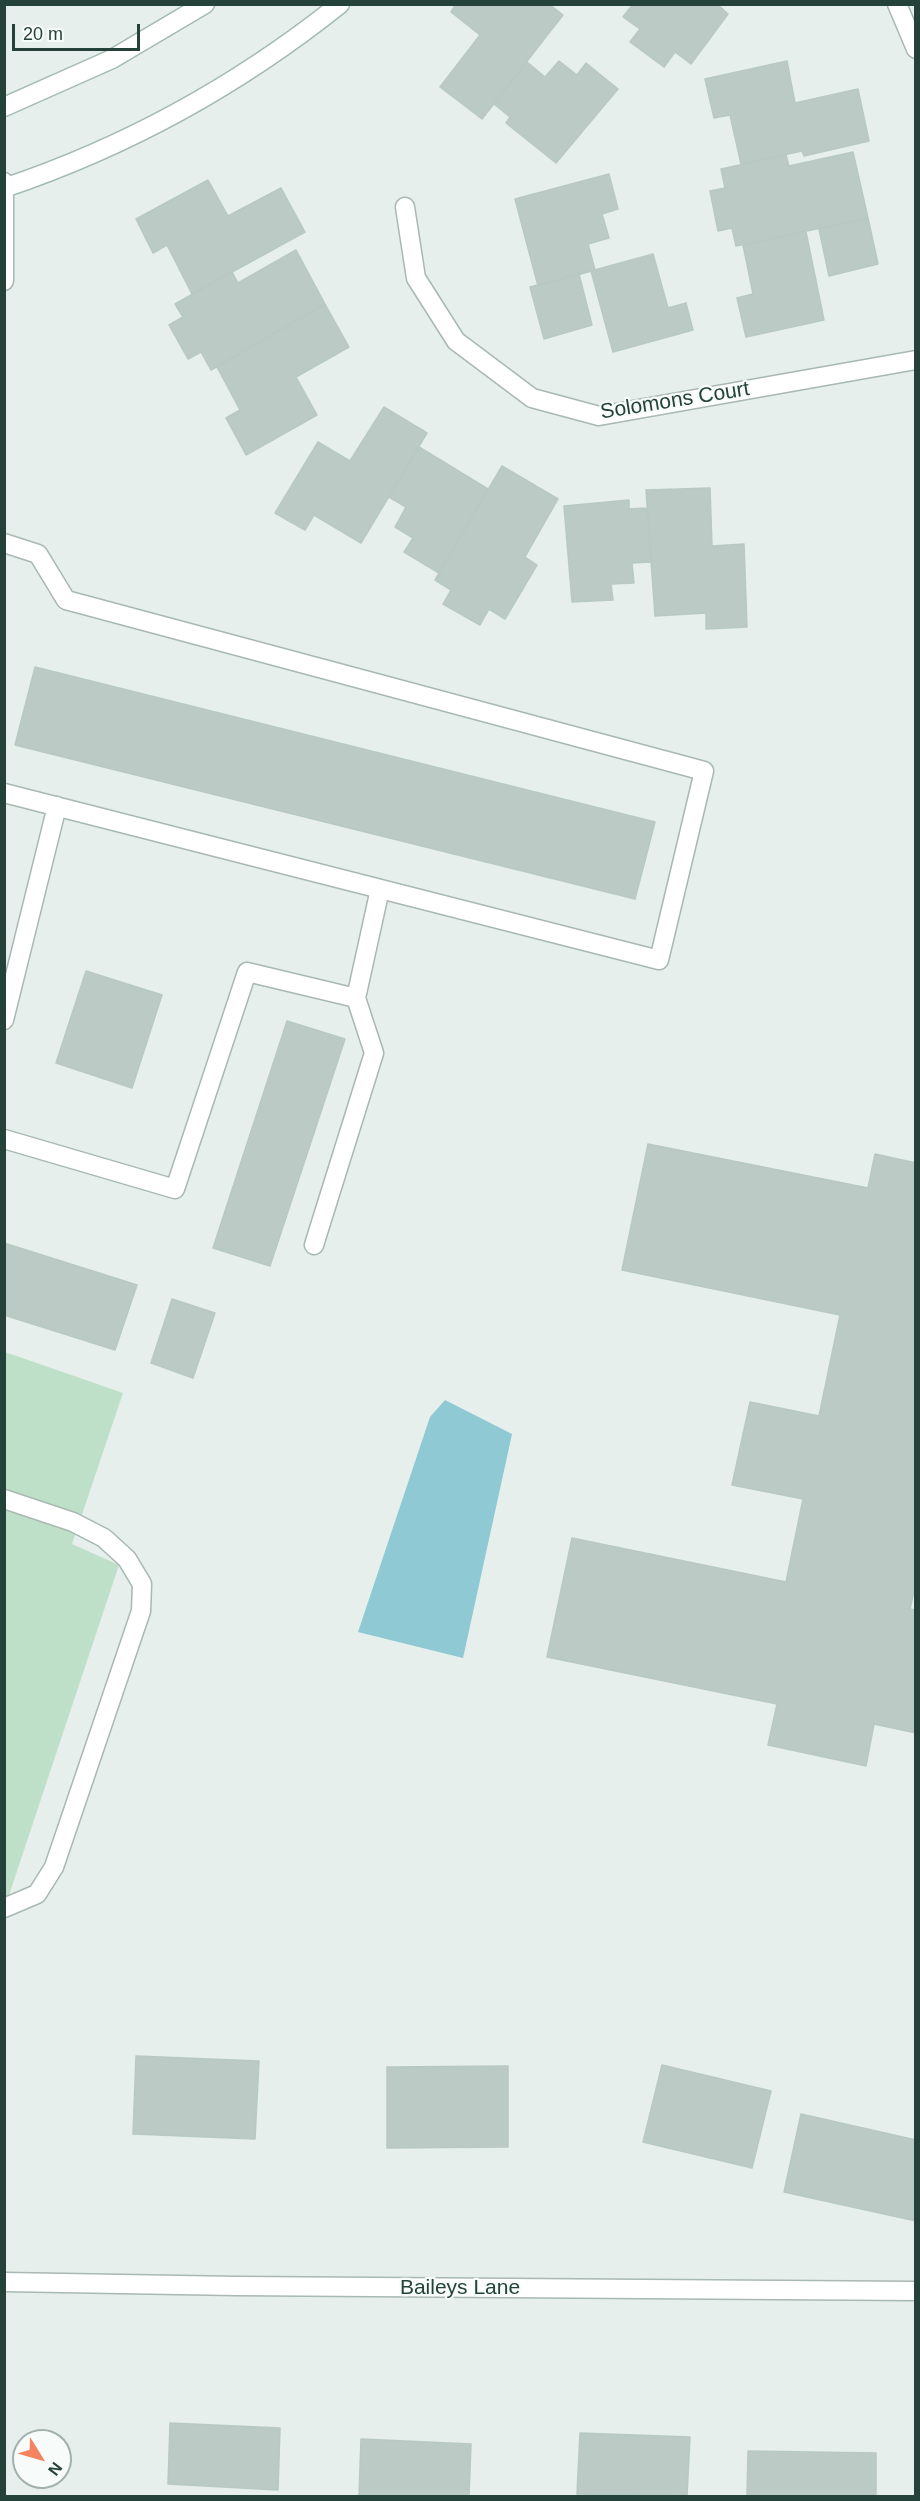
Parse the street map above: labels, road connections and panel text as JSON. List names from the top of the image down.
{
  "streets": {
    "street": ["Solomons Court", "Baileys Lane"]
  },
  "scale_bar": "20 m",
  "north": "bottom right"
}
